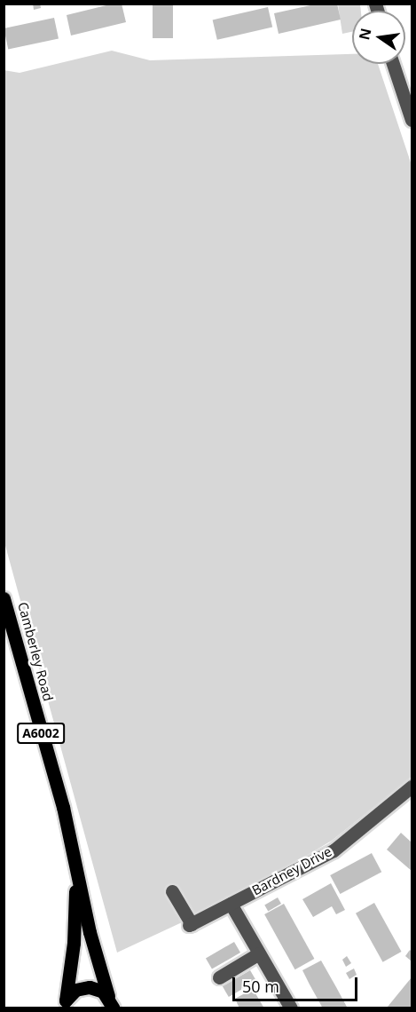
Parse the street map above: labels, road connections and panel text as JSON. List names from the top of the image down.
{
  "streets": {
    "main road": ["Camberley Road", "A6002"],
    "street": ["Bardney Drive"]
  },
  "scale_bar": "50 m",
  "north": "left"
}
